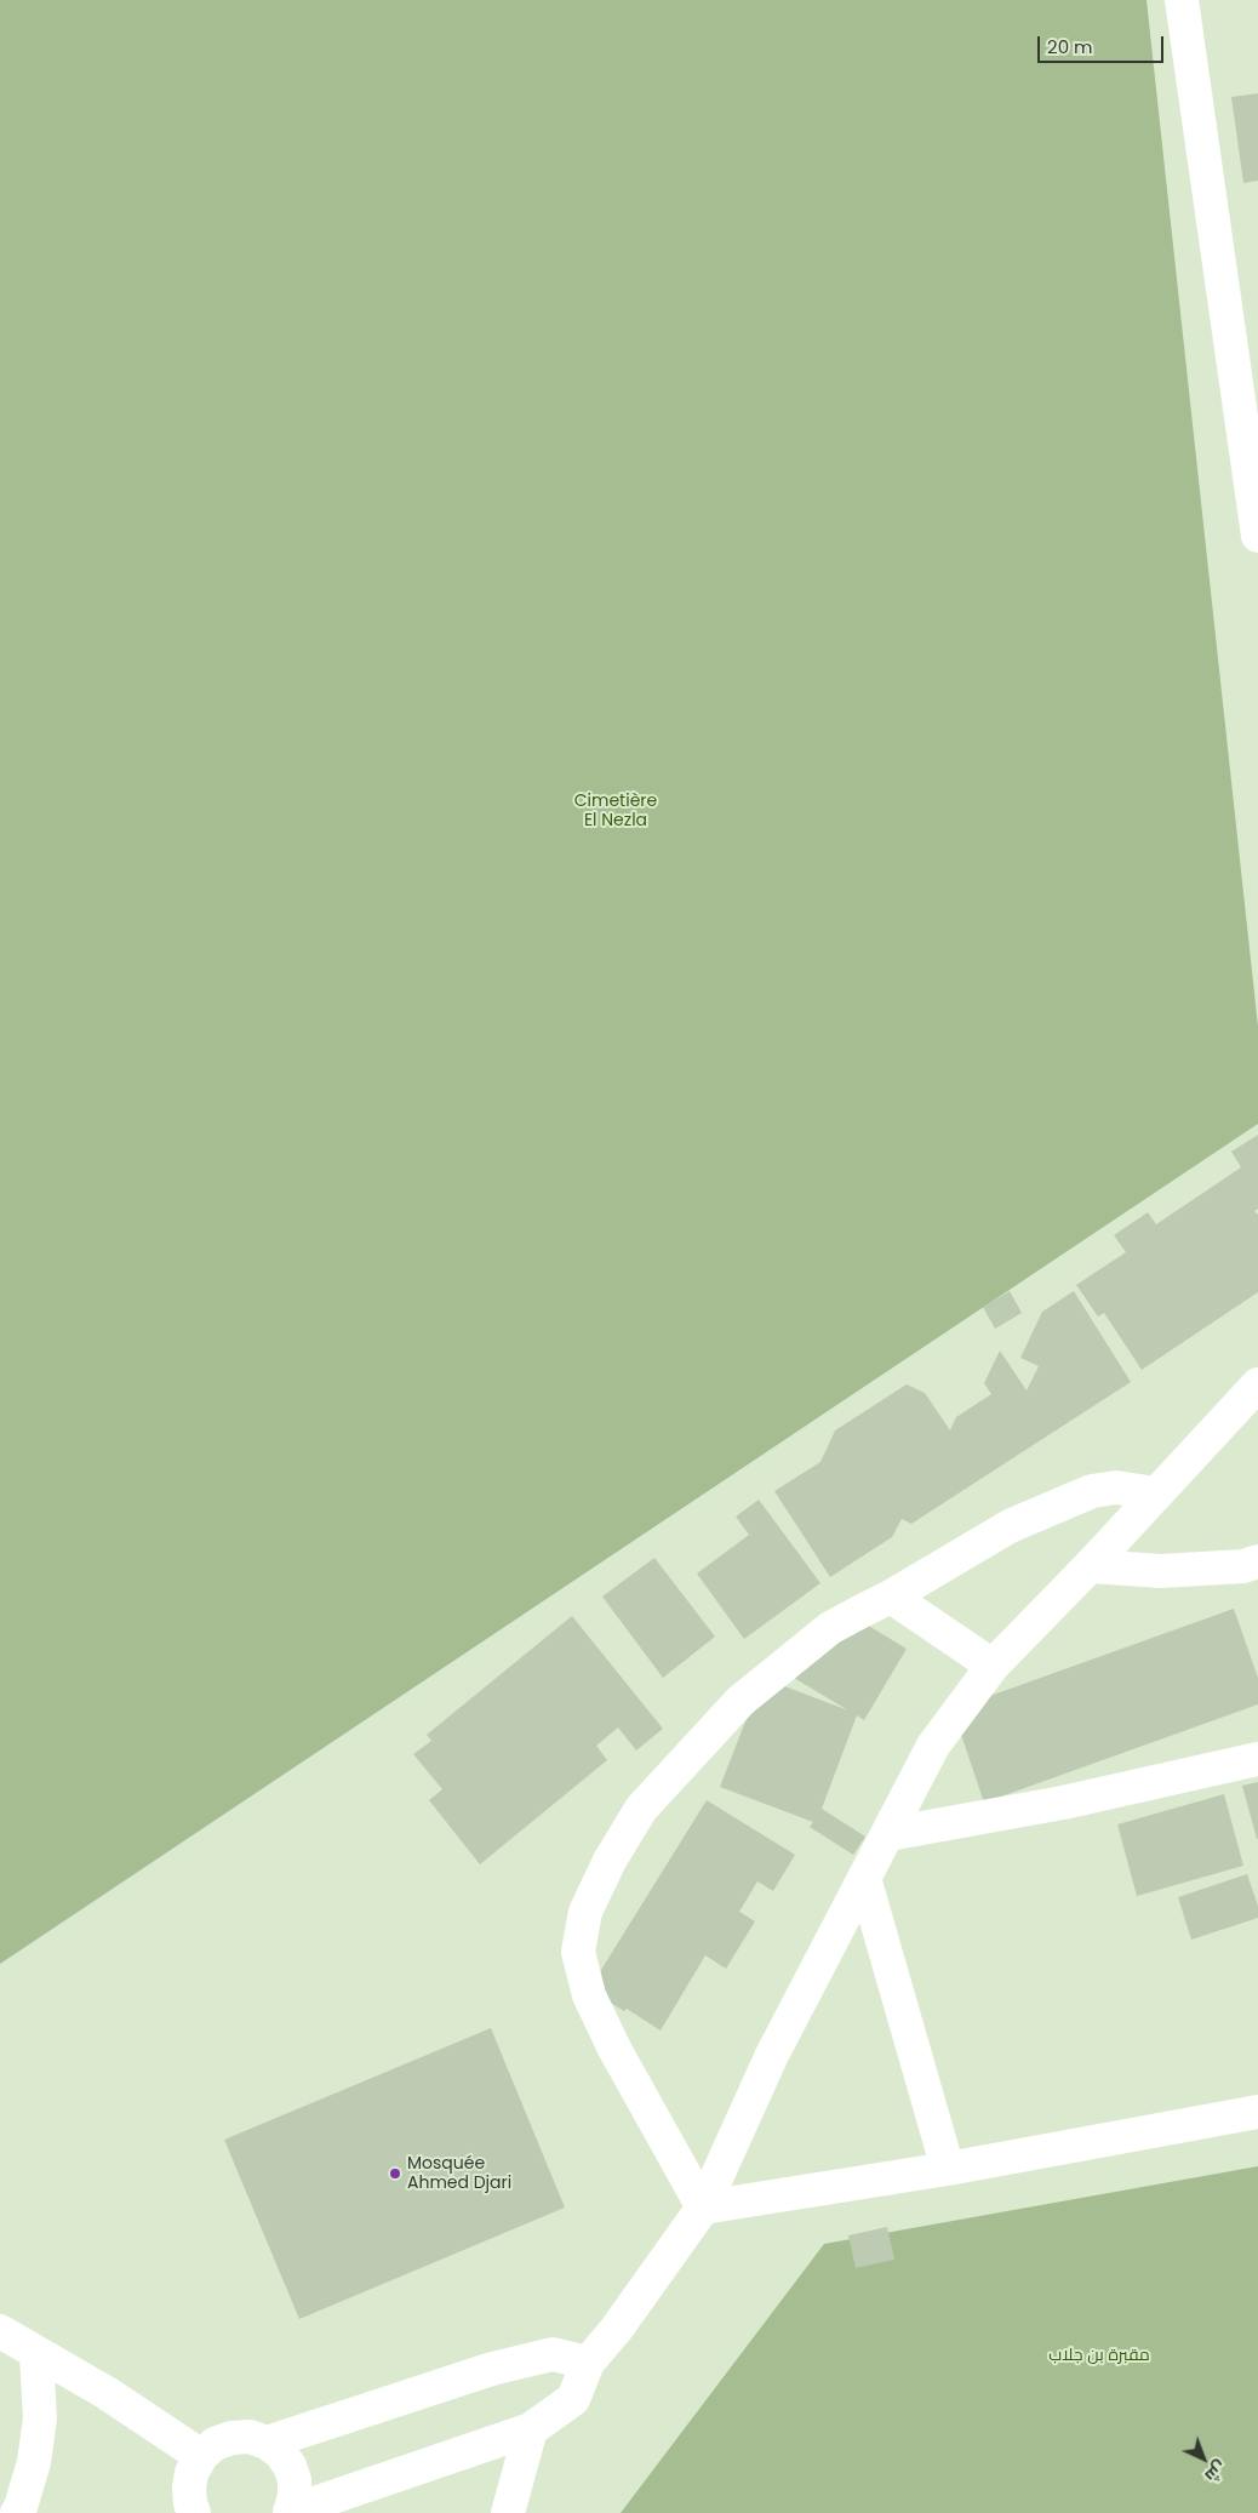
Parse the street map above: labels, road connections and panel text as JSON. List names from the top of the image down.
{
  "parks": ["Cimetière El Nezla", "مقبرة بن جلاب"],
  "places": ["Mosquée Ahmed Djari"],
  "scale_bar": "20 m",
  "north": "bottom right"
}
